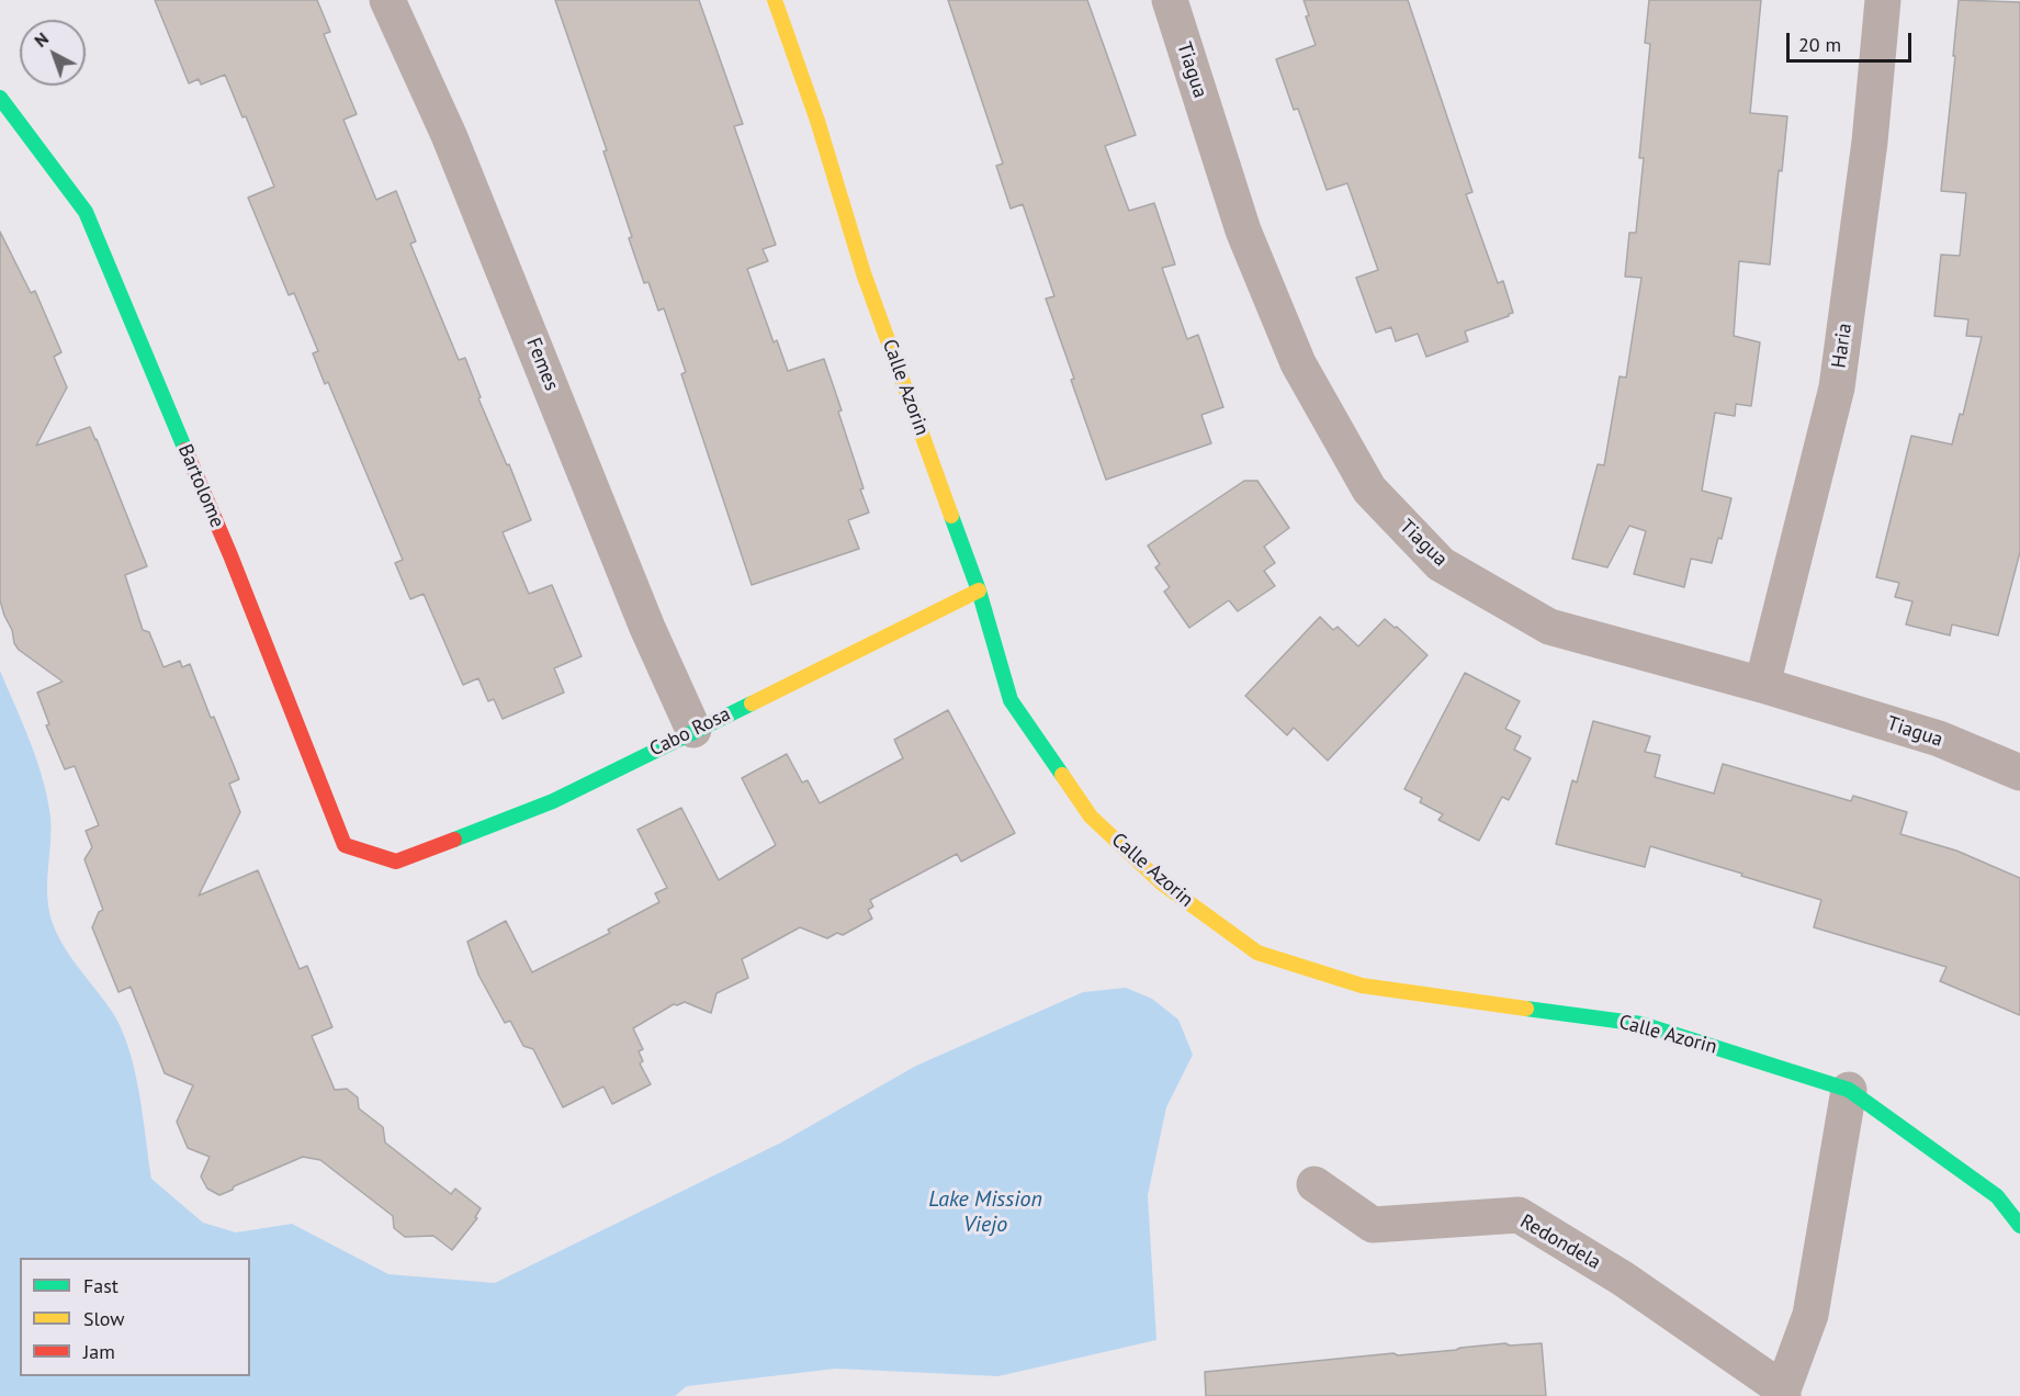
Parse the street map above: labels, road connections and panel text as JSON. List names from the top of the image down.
{
  "streets": {
    "street": [
      "Tiagua",
      "Haria",
      "Femes",
      "Calle Azorin",
      "Bartolome",
      "Cabo Rosa",
      "Redondela"
    ]
  },
  "crossings": [
    ["Tiagua", "Haria"],
    ["Femes", "Cabo Rosa"],
    ["Calle Azorin", "Cabo Rosa"],
    ["Calle Azorin", "Redondela"],
    ["Bartolome", "Cabo Rosa"]
  ],
  "water": ["Lake Mission Viejo"],
  "legend": ["Fast", "Slow", "Jam"],
  "scale_bar": "20 m",
  "north": "top left"
}
